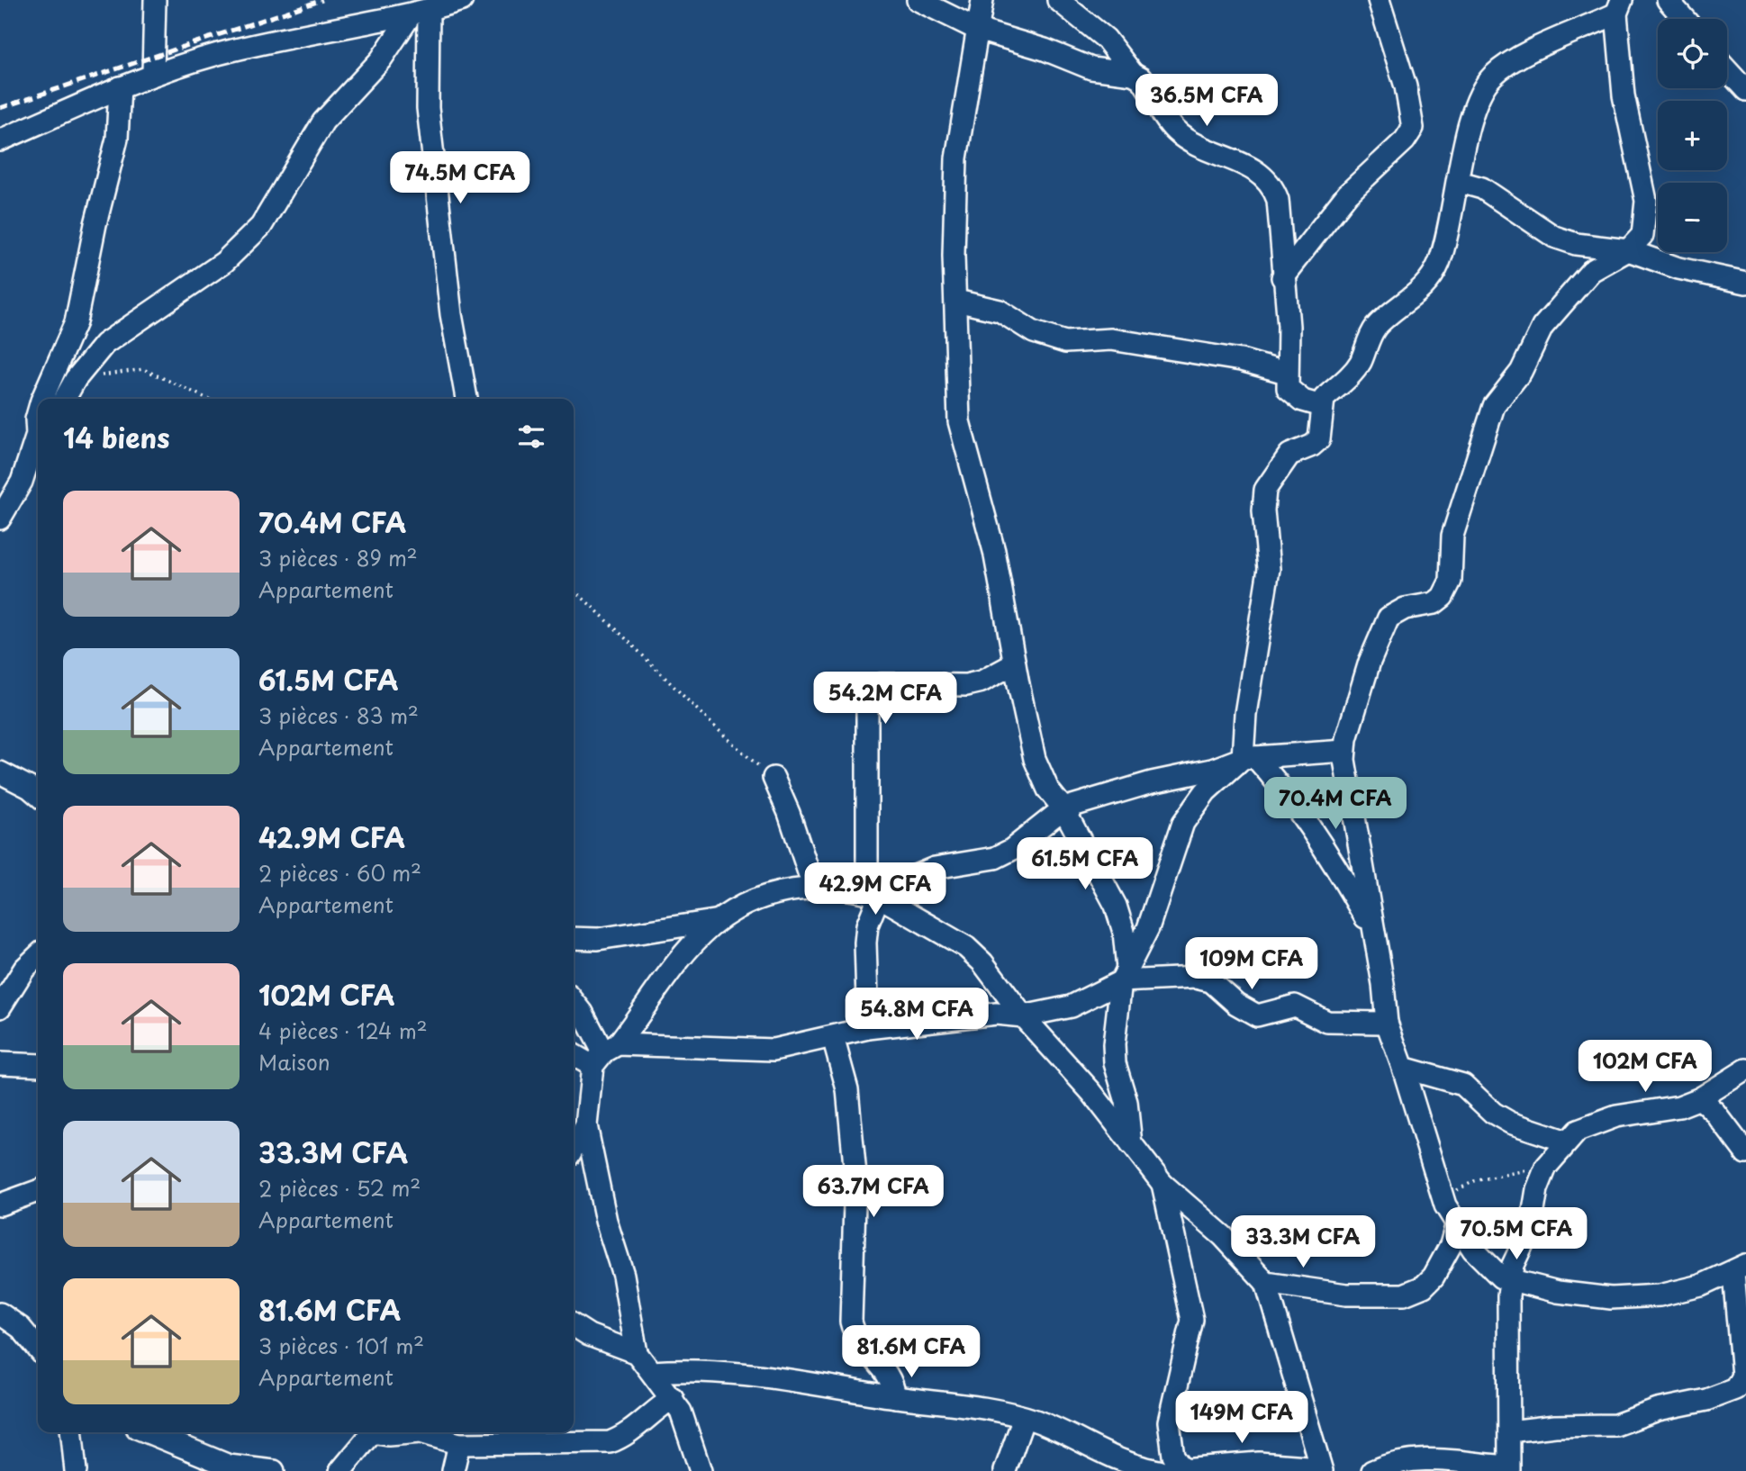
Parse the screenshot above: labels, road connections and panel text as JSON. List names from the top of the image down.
{
  "page": {
    "map_buttons": ["+", "−"],
    "price": [
      "36.5M CFA",
      "74.5M CFA",
      "54.2M CFA",
      "70.4M CFA",
      "61.5M CFA",
      "42.9M CFA",
      "109M CFA",
      "54.8M CFA",
      "102M CFA",
      "63.7M CFA",
      "70.5M CFA",
      "33.3M CFA",
      "81.6M CFA",
      "149M CFA"
    ],
    "heading": "14 biens",
    "list": [
      {
        "name": "70.4M CFA",
        "note": "3 pièces · 89 m² · Appartement"
      },
      {
        "name": "61.5M CFA",
        "note": "3 pièces · 83 m² · Appartement"
      },
      {
        "name": "42.9M CFA",
        "note": "2 pièces · 60 m² · Appartement"
      },
      {
        "name": "102M CFA",
        "note": "4 pièces · 124 m² · Maison"
      },
      {
        "name": "33.3M CFA",
        "note": "2 pièces · 52 m² · Appartement"
      },
      {
        "name": "81.6M CFA",
        "note": "3 pièces · 101 m² · Appartement"
      }
    ]
  }
}
